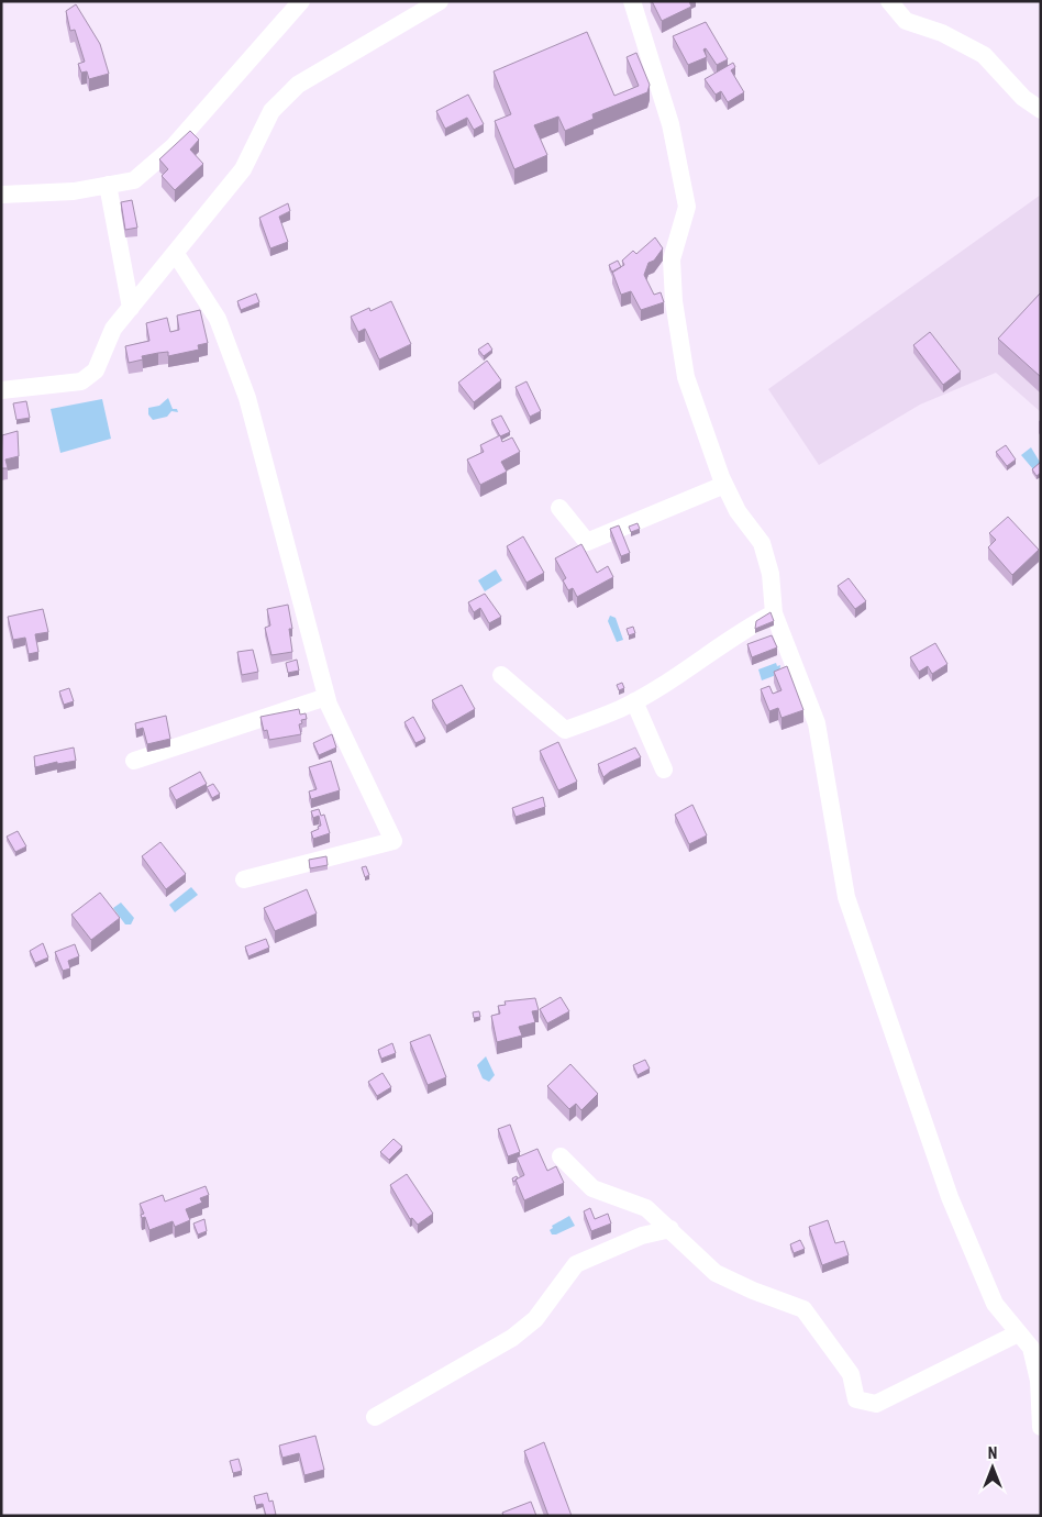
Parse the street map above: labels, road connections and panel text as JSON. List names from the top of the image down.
{
  "north": "top"
}
